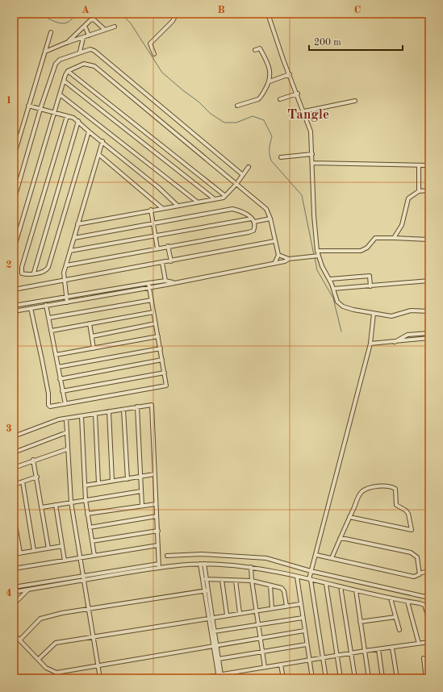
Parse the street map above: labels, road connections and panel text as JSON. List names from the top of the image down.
{
  "districts": ["Tangle"],
  "scale_bar": "200 m",
  "grid": {
    "columns": ["A", "B", "C"],
    "rows": [
      "1",
      "2",
      "3",
      "4"
    ]
  }
}
